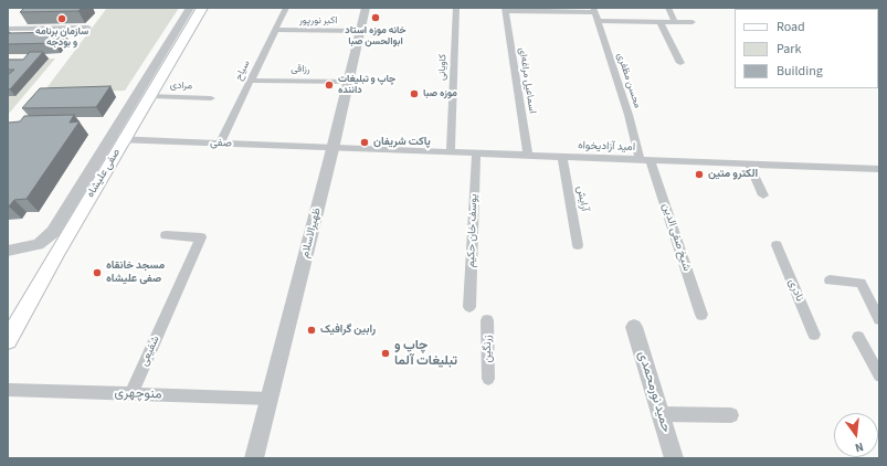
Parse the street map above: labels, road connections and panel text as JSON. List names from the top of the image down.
{
  "streets": {
    "main road": ["صفی علیشاه"],
    "street": [
      "اکبر نورپور",
      "کاویانی",
      "رزاقی",
      "سیاح",
      "اسماعیل مراغه‌ای",
      "محسن مظفری",
      "مرادی",
      "صفی",
      "امید آزادیخواه",
      "آرایش",
      "یوسف خان حکیم",
      "ظهیرالاسلام",
      "شیخ صفی الدین",
      "نادری",
      "زرنگین",
      "شفیعی",
      "حمید نورمحمدی",
      "منوچهری"
    ]
  },
  "crossings": [
    ["اکبر نورپور", "سیاح"],
    ["اکبر نورپور", "ظهیرالاسلام"],
    ["کاویانی", "امید آزادیخواه"],
    ["رزاقی", "سیاح"],
    ["رزاقی", "ظهیرالاسلام"],
    ["سیاح", "صفی"],
    ["اسماعیل مراغه‌ای", "امید آزادیخواه"],
    ["محسن مظفری", "امید آزادیخواه"],
    ["محسن مظفری", "شیخ صفی الدین"],
    ["مرادی", "صفی علیشاه"],
    ["صفی", "امید آزادیخواه"],
    ["صفی", "صفی علیشاه"],
    ["صفی", "ظهیرالاسلام"],
    ["امید آزادیخواه", "آرایش"],
    ["امید آزادیخواه", "یوسف خان حکیم"],
    ["امید آزادیخواه", "ظهیرالاسلام"],
    ["امید آزادیخواه", "شیخ صفی الدین"],
    ["ظهیرالاسلام", "منوچهری"],
    ["شفیعی", "منوچهری"]
  ],
  "places": [
    "خانه موزه استاد ابوالحسن صبا",
    "سازمان برنامه و بودجه",
    "چاپ و تبلیغات داننده",
    "موزه صبا",
    "پاکت شریفان",
    "الکترو متین",
    "مسجد خانقاه صفی علیشاه",
    "رابین گرافیک",
    "چاپ و تبلیغات آلما"
  ],
  "legend": ["Road", "Park", "Building"],
  "north": "bottom"
}
